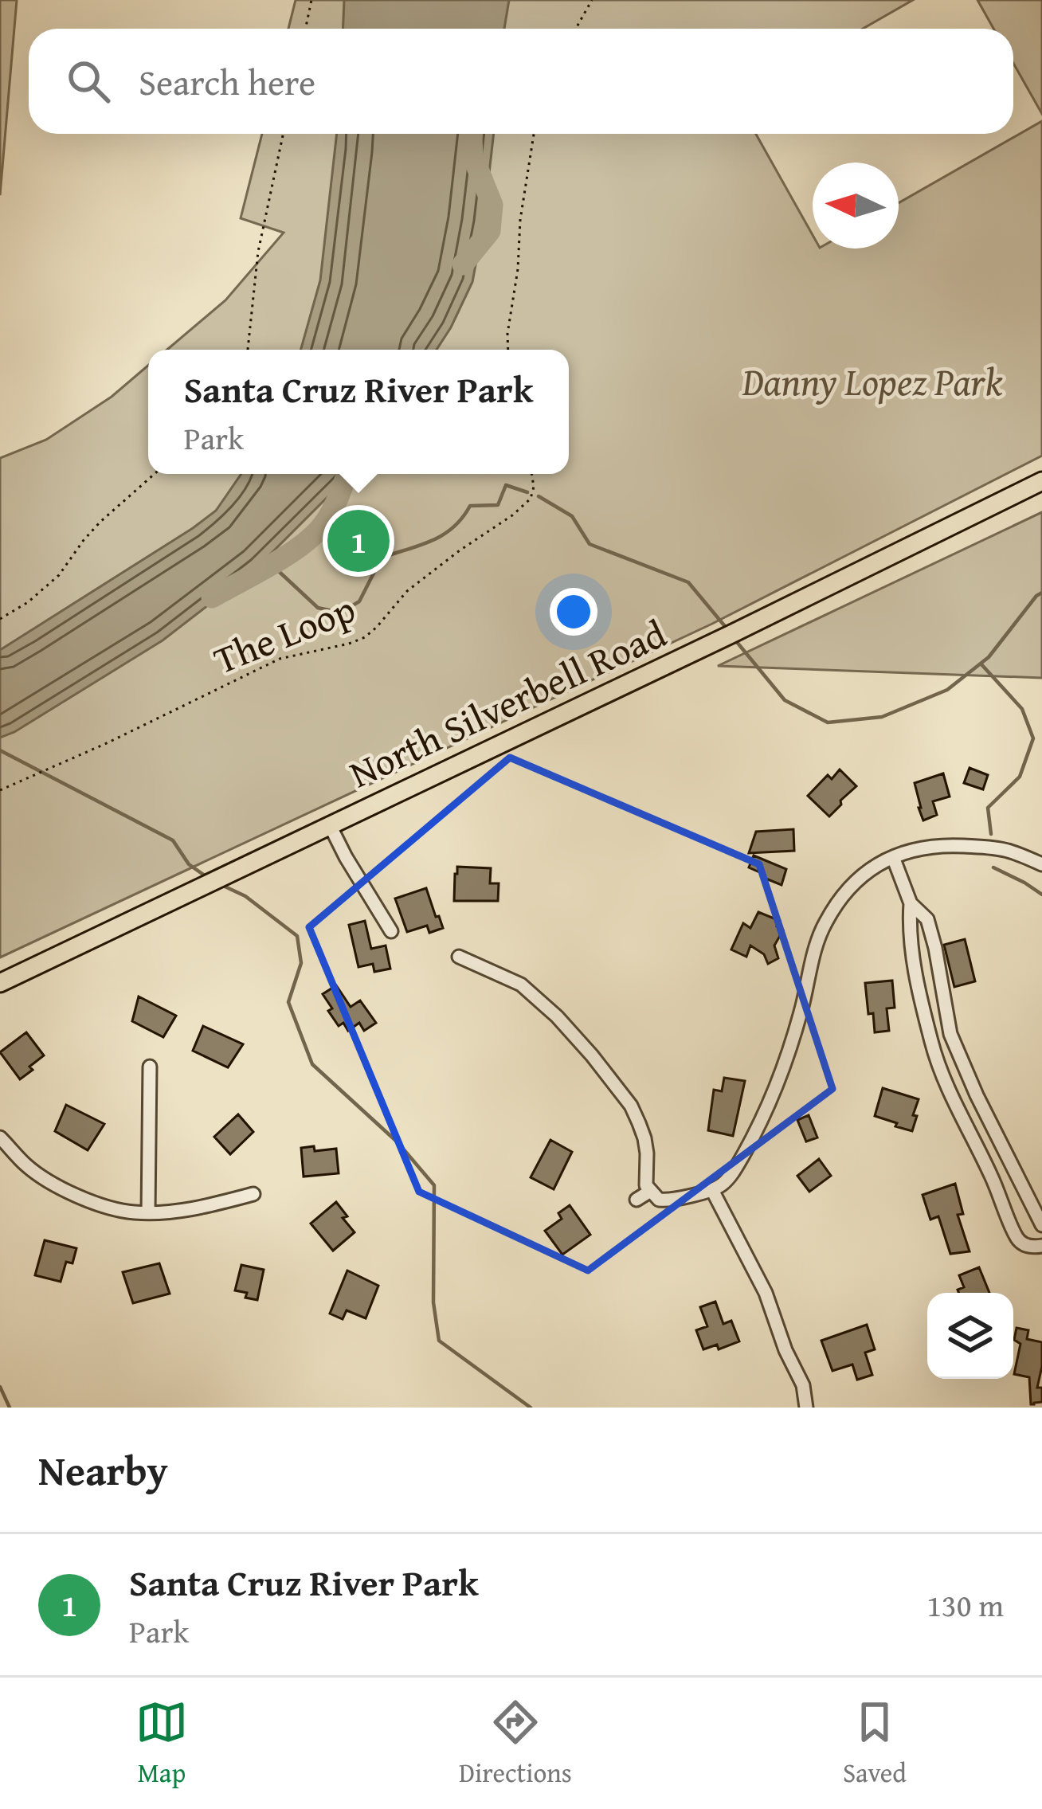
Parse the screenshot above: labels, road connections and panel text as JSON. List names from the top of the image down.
{
  "streets": {
    "main road": ["North Silverbell Road"],
    "path": ["The Loop"]
  },
  "parks": ["Danny Lopez Park"],
  "north": "left",
  "page": {
    "search": "Search here",
    "popup": ["Santa Cruz River Park", "Park"],
    "pins": "1",
    "heading": "Nearby",
    "list": [
      {
        "mark": "1",
        "name": "Santa Cruz River Park",
        "note": "Park",
        "value": "130 m"
      }
    ],
    "nav": ["Map", "Directions", "Saved"]
  }
}
